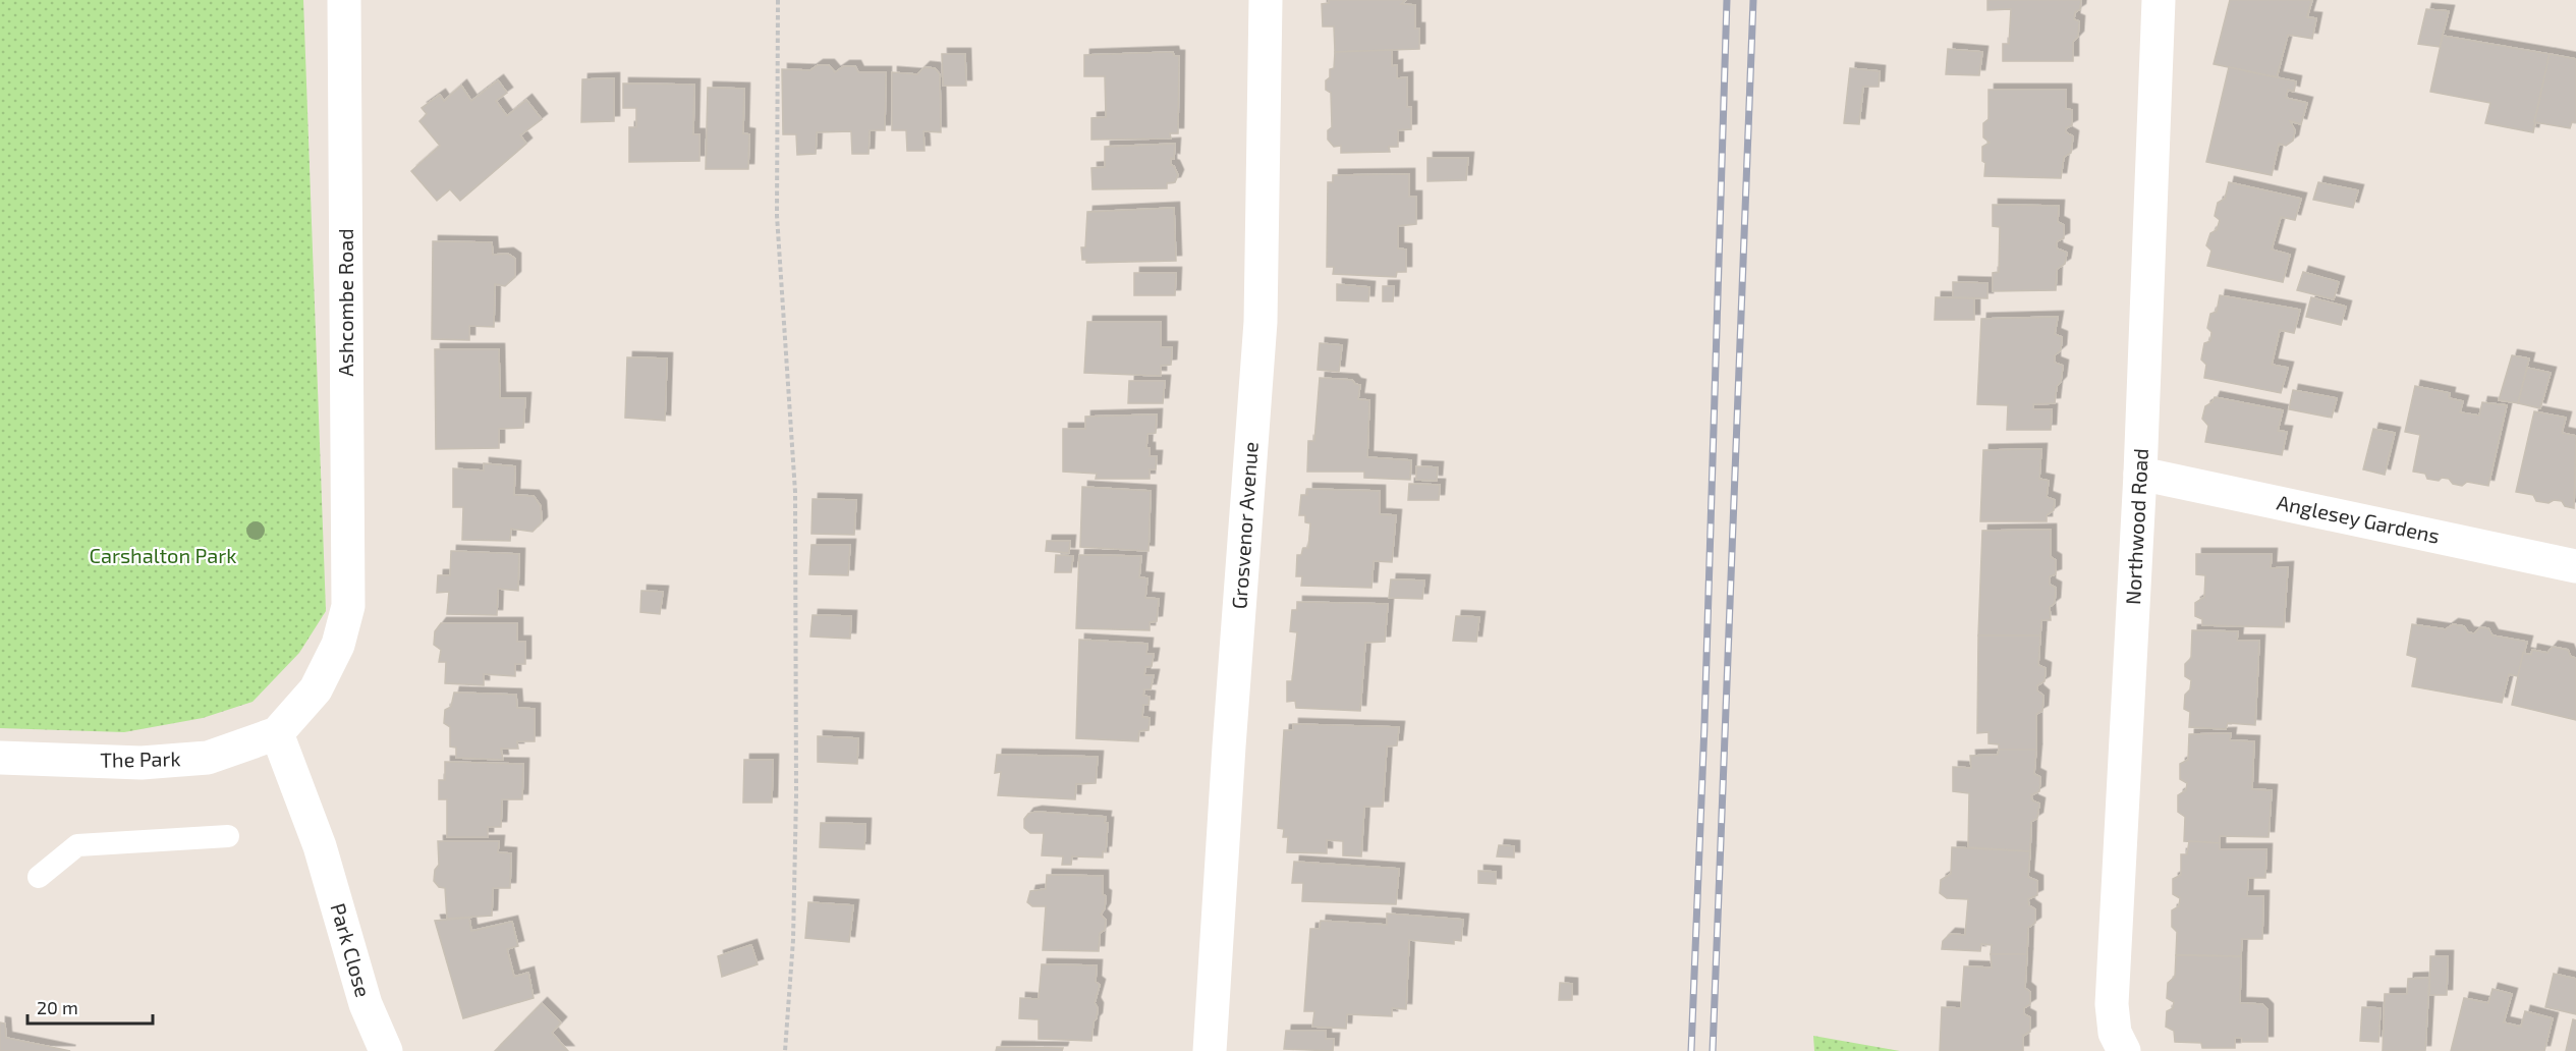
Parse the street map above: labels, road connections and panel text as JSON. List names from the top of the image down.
{
  "streets": {
    "street": [
      "Ashcombe Road",
      "Anglesey Gardens",
      "Grosvenor Avenue",
      "Northwood Road",
      "The Park",
      "Park Close"
    ]
  },
  "crossings": [
    ["Ashcombe Road", "The Park"],
    ["Anglesey Gardens", "Northwood Road"],
    ["The Park", "Park Close"]
  ],
  "parks": ["Carshalton Park"],
  "scale_bar": "20 m"
}
